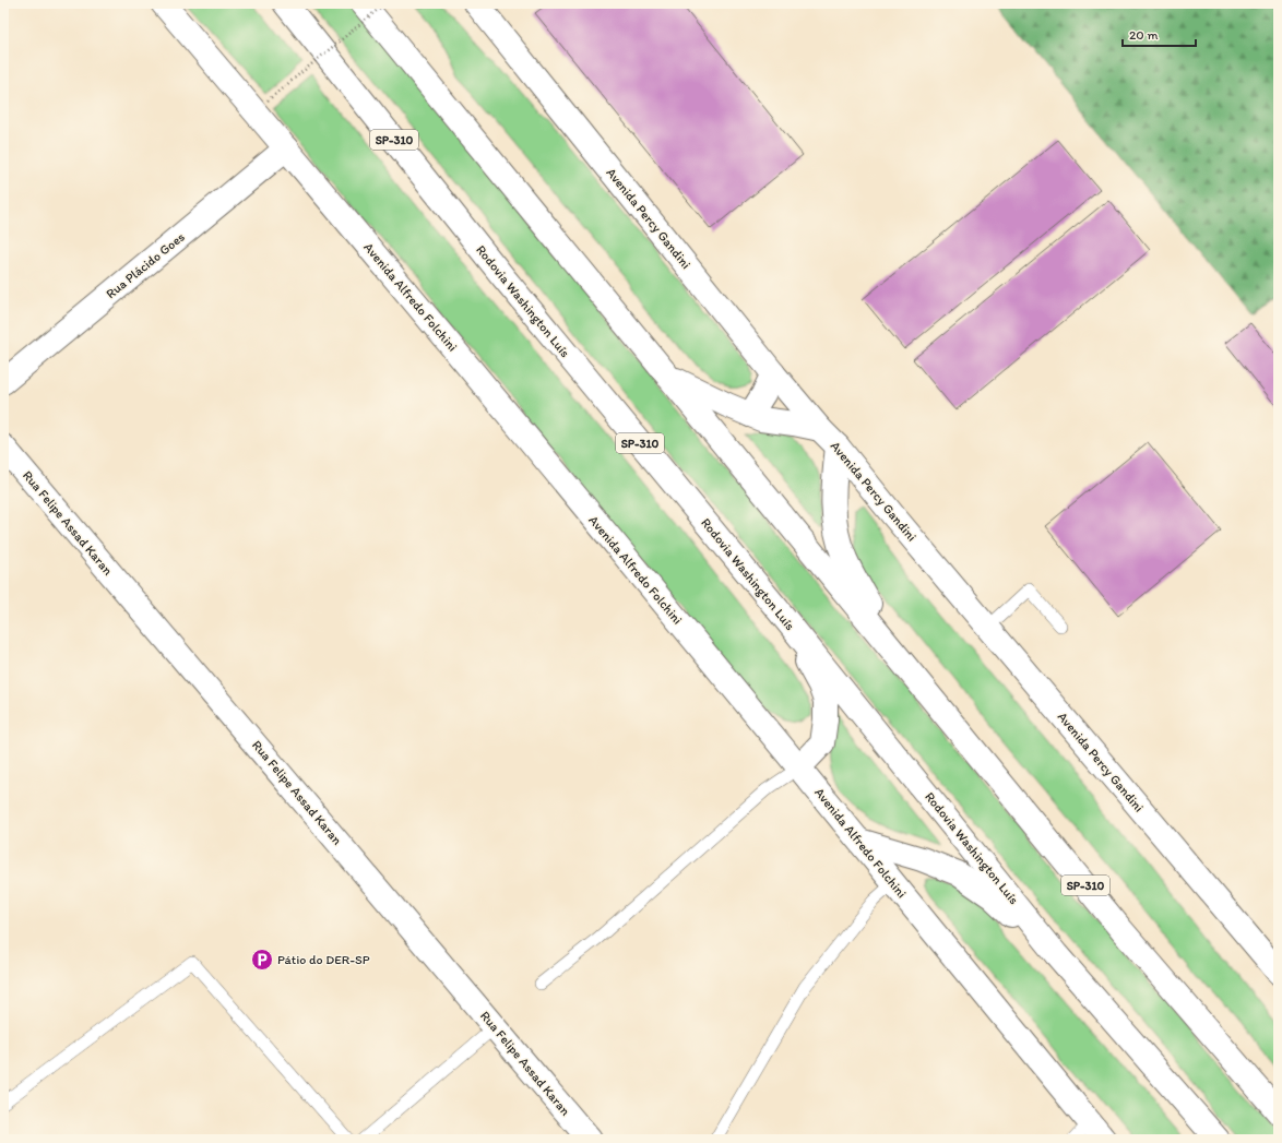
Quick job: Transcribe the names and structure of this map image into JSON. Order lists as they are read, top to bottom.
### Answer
{
  "streets": {
    "main road": [
      "SP-310",
      "Avenida Percy Gandini",
      "Rua Plácido Goes",
      "Avenida Alfredo Folchini",
      "Rodovia Washington Luís",
      "Rua Felipe Assad Karan"
    ]
  },
  "crossings": [
    ["Rua Plácido Goes", "Avenida Alfredo Folchini"]
  ],
  "places": {
    "parking": ["Pátio do DER-SP"]
  },
  "scale_bar": "20 m"
}
